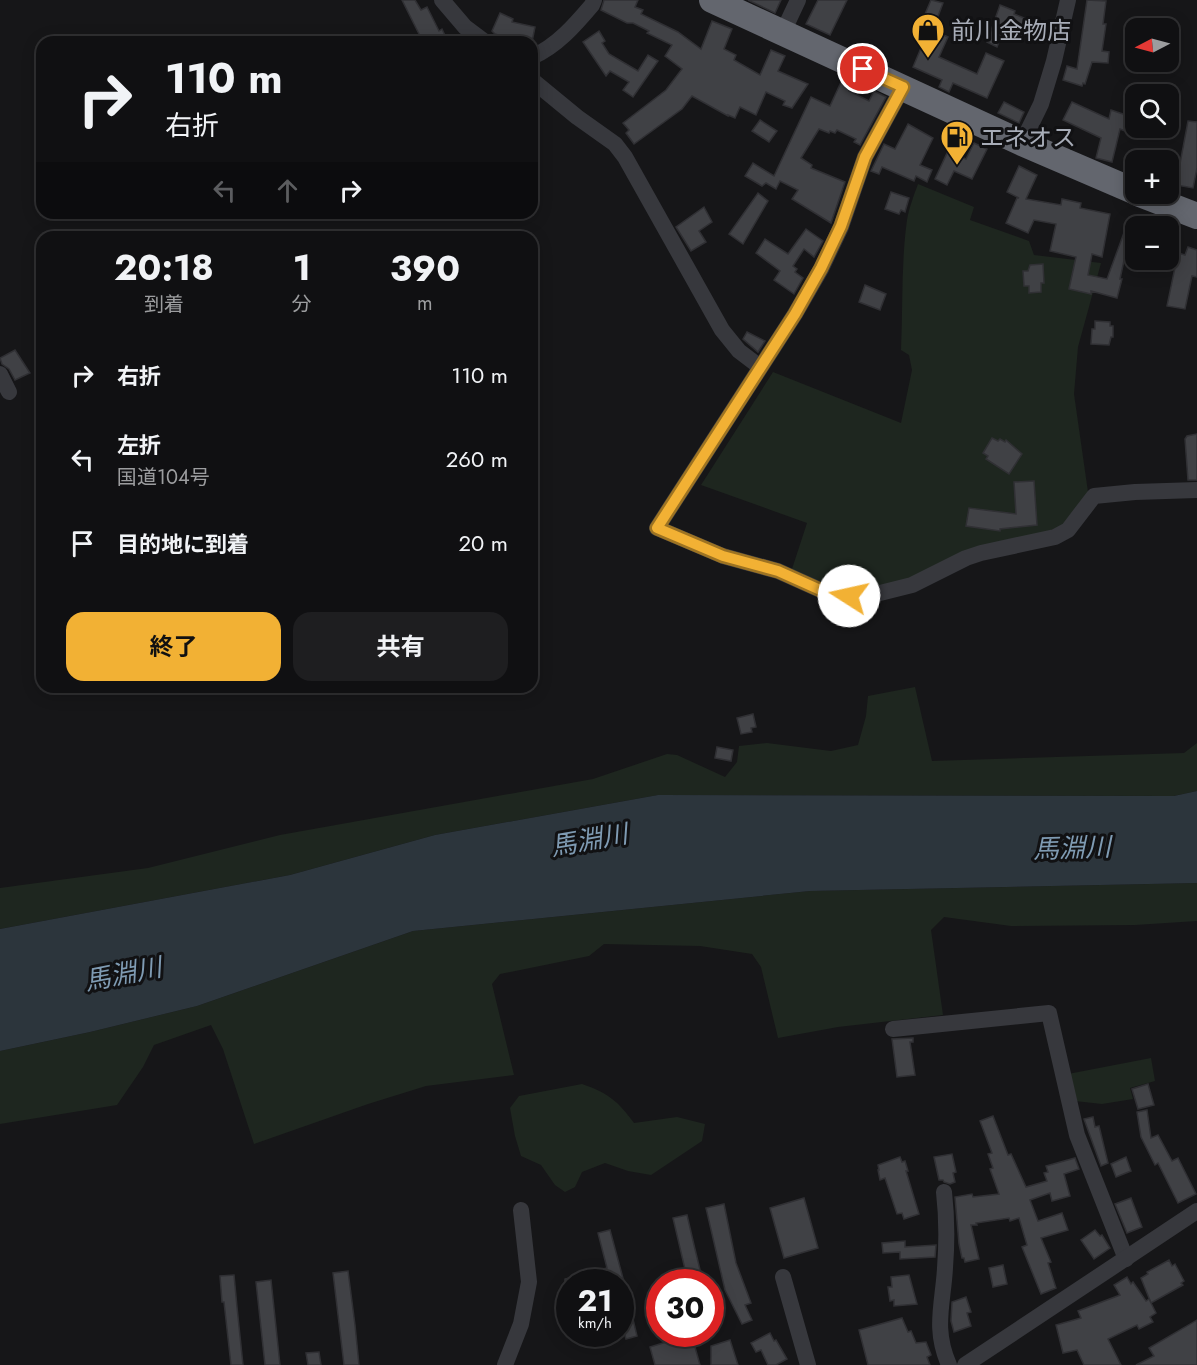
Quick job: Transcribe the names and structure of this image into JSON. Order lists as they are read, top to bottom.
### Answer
{
  "water": ["馬淵川"],
  "places": {
    "shop": ["前川金物店"],
    "fuel station": ["エネオス"]
  },
  "north": "left",
  "page": {
    "map_buttons": ["+", "−"],
    "turn": ["110 m", "右折"],
    "eta": [
      "20:18",
      "到着",
      "1",
      "分",
      "390",
      "m"
    ],
    "list": [
      {
        "name": "右折",
        "value": "110 m"
      },
      {
        "name": "左折",
        "note": "国道104号",
        "value": "260 m"
      },
      {
        "name": "目的地に到着",
        "value": "20 m"
      }
    ],
    "buttons": ["終了", "共有"],
    "speed": "21 km/h",
    "limit": "30"
  }
}
